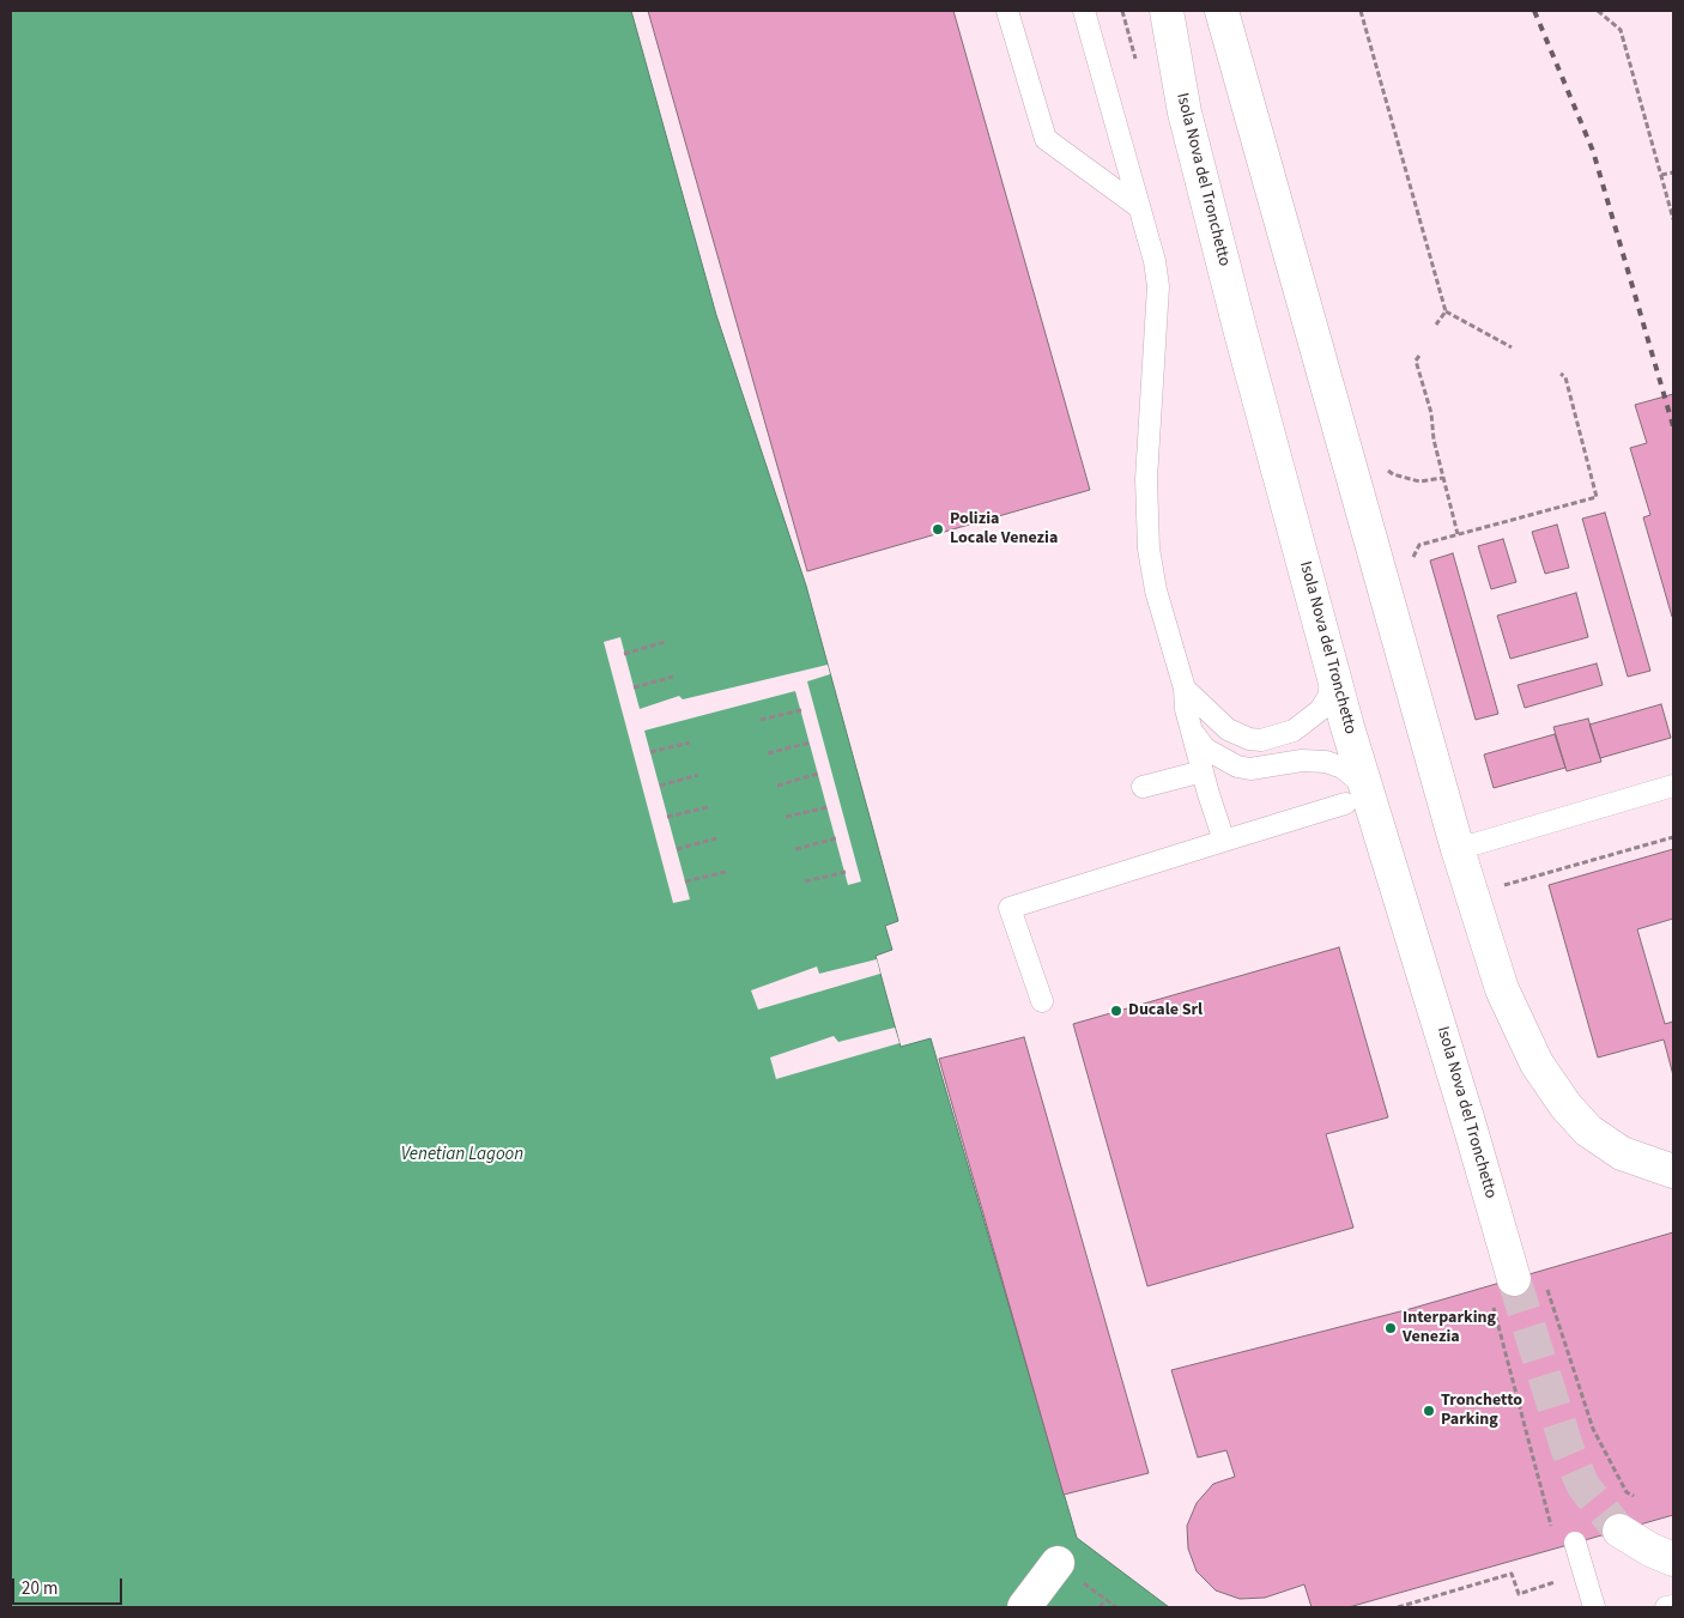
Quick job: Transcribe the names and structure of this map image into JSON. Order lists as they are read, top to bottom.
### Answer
{
  "streets": {
    "street": ["Isola Nova del Tronchetto"]
  },
  "water": ["Venetian Lagoon"],
  "places": [
    "Polizia Locale Venezia",
    "Ducale Srl",
    "Interparking Venezia",
    "Tronchetto Parking"
  ],
  "scale_bar": "20 m"
}
